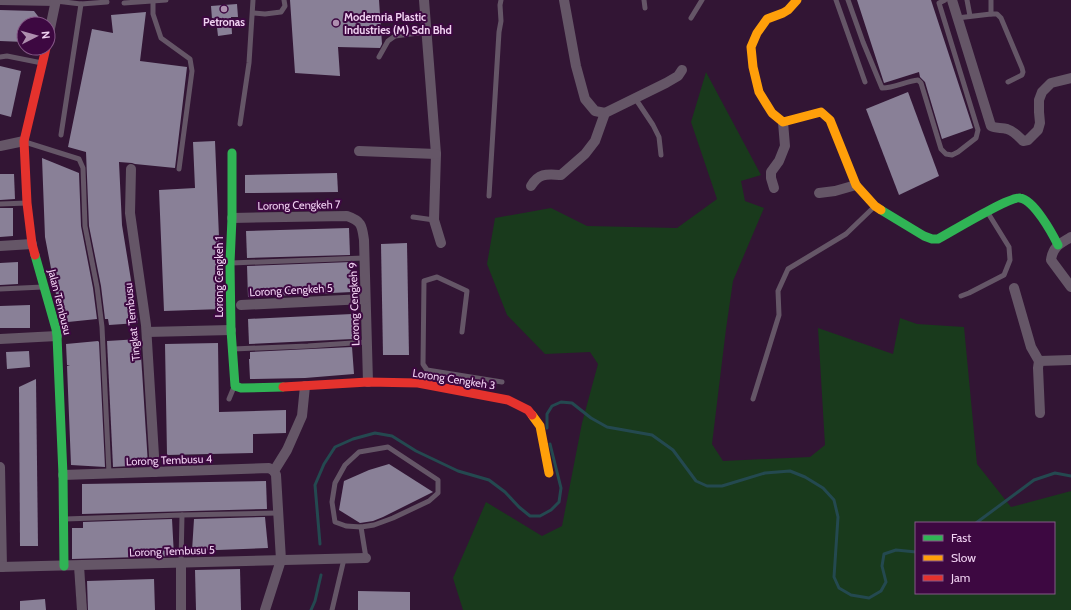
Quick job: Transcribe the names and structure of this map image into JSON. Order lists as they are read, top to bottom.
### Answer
{
  "streets": {
    "street": [
      "Lorong Cengkeh 7",
      "Lorong Cengkeh 1",
      "Lorong Cengkeh 5",
      "Jalan Tembusu",
      "Lorong Cengkeh 9",
      "Tingkat Tembusu",
      "Lorong Cengkeh 3",
      "Lorong Tembusu 4",
      "Lorong Tembusu 5"
    ]
  },
  "crossings": [
    ["Lorong Cengkeh 7", "Lorong Cengkeh 1"],
    ["Lorong Cengkeh 7", "Lorong Cengkeh 9"],
    ["Lorong Cengkeh 1", "Lorong Cengkeh 3"],
    ["Lorong Cengkeh 5", "Lorong Cengkeh 9"],
    ["Jalan Tembusu", "Lorong Tembusu 4"],
    ["Jalan Tembusu", "Lorong Tembusu 5"],
    ["Lorong Cengkeh 9", "Lorong Cengkeh 3"],
    ["Tingkat Tembusu", "Lorong Tembusu 4"]
  ],
  "places": ["Petronas", "Modernria Plastic Industries (M) Sdn Bhd"],
  "legend": ["Fast", "Slow", "Jam"],
  "north": "right"
}
